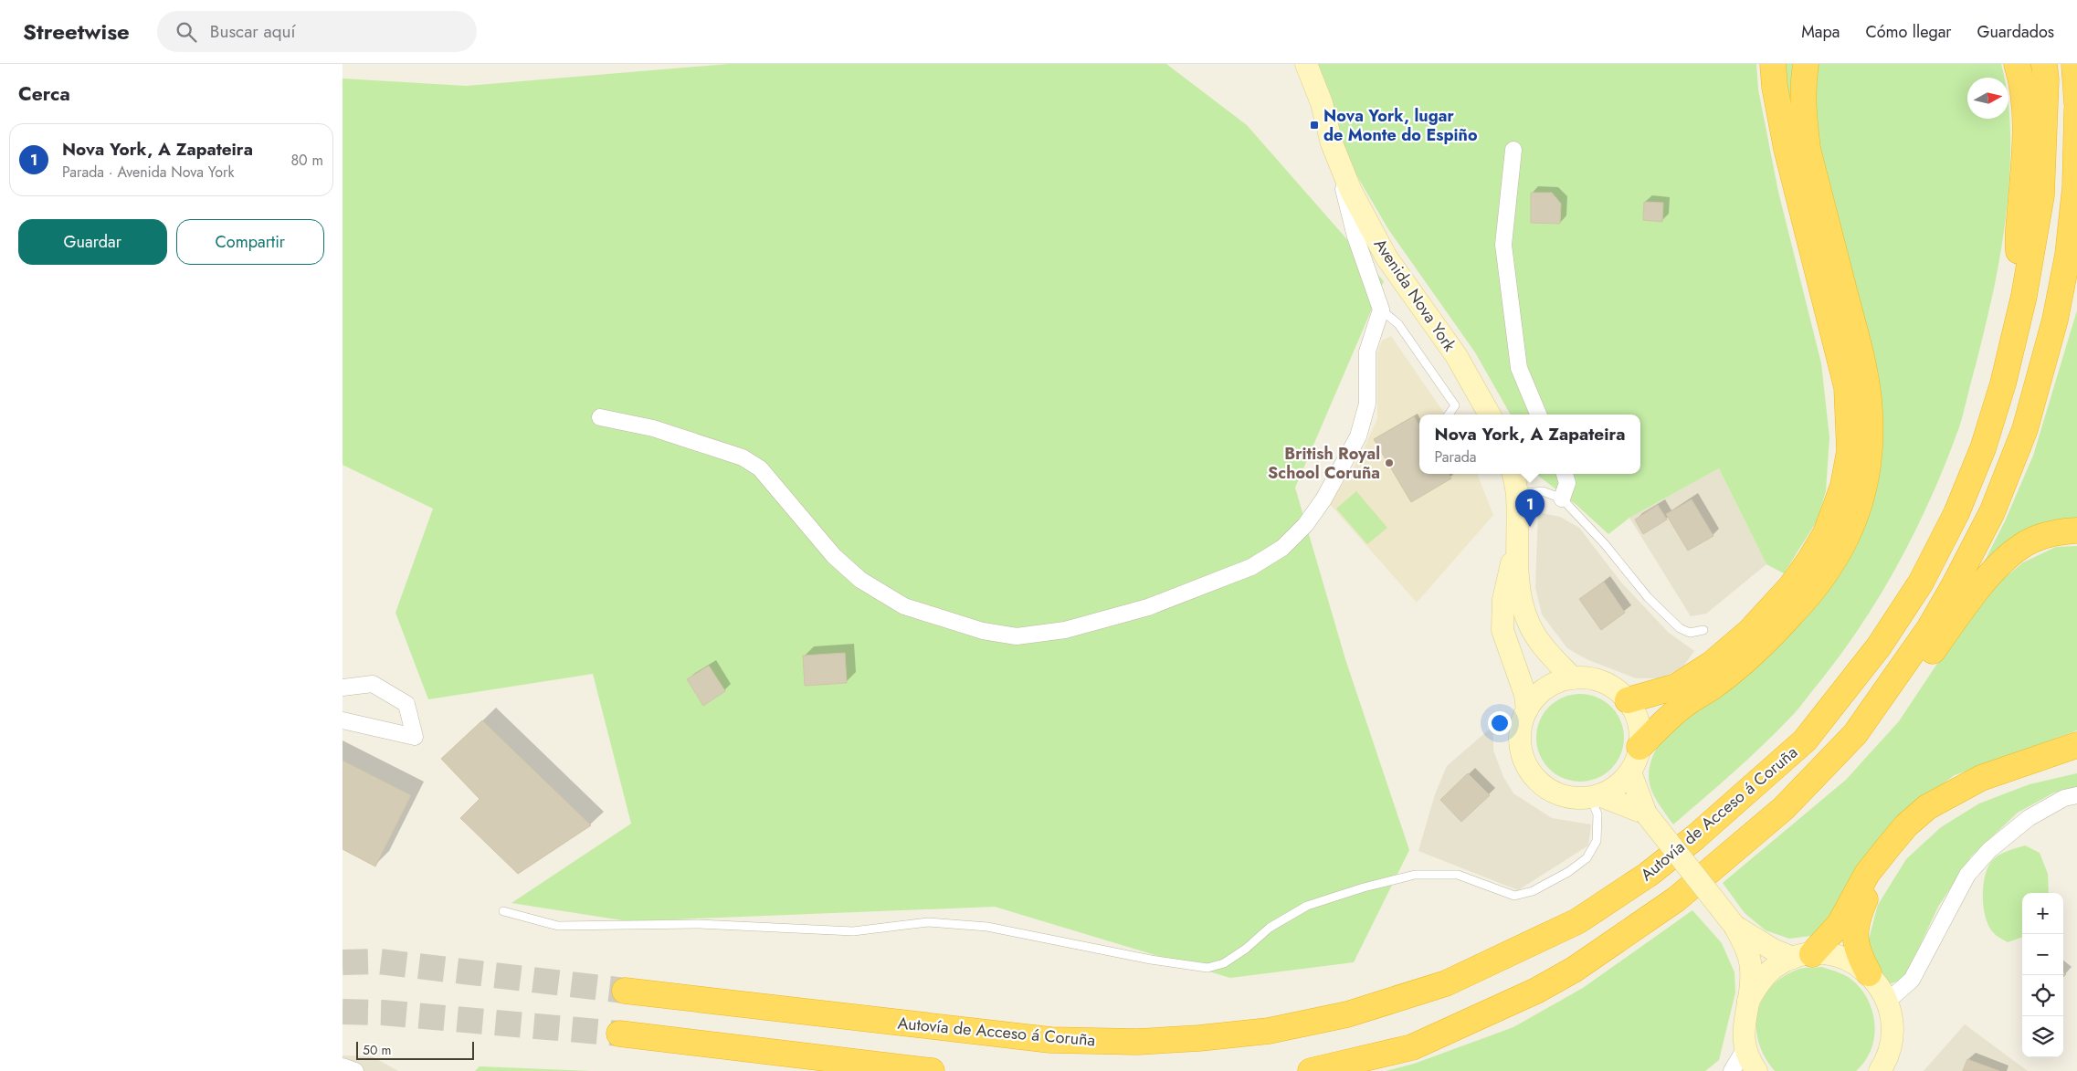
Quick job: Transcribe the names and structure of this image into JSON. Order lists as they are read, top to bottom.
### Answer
{
  "streets": {
    "highway": ["Autovía de Acceso á Coruña"],
    "main road": ["Avenida Nova York"]
  },
  "places": {
    "transit": ["Nova York, lugar de Monte do Espiño"],
    "other": ["British Royal School Coruña"]
  },
  "scale_bar": "50 m",
  "north": "right",
  "page": {
    "header": "Streetwise",
    "search": "Buscar aquí",
    "nav": ["Mapa", "Cómo llegar", "Guardados"],
    "heading": "Cerca",
    "list": [
      {
        "mark": "1",
        "name": "Nova York, A Zapateira",
        "note": "Parada · Avenida Nova York",
        "value": "80 m"
      }
    ],
    "buttons": ["Guardar", "Compartir"],
    "popup": ["Nova York, A Zapateira", "Parada"],
    "pins": "1",
    "map_buttons": ["+", "−"],
    "scale": "50 m"
  }
}
